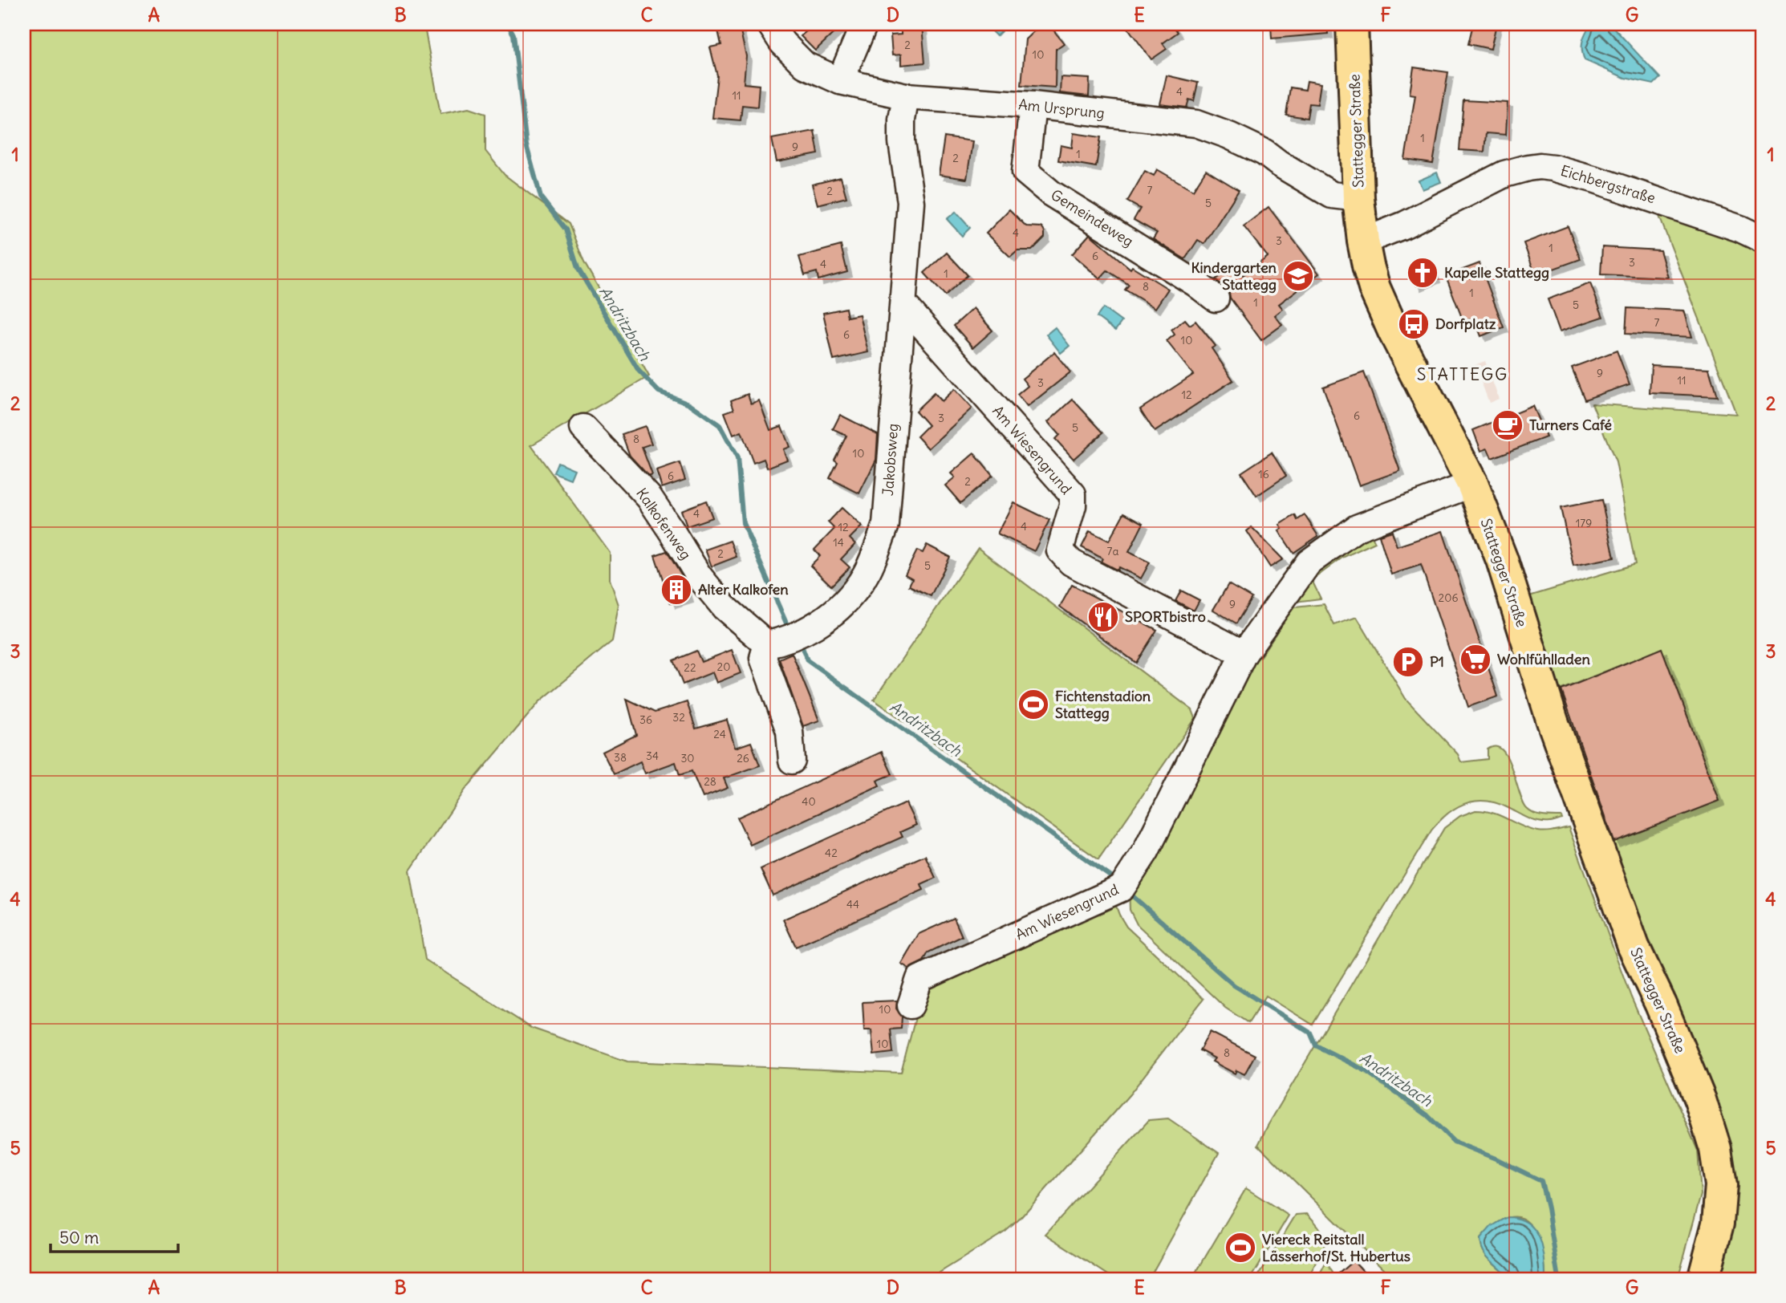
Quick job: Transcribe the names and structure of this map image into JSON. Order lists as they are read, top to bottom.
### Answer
{
  "streets": {
    "main road": ["Stattegger Straße"],
    "street": [
      "Am Ursprung",
      "Eichbergstraße",
      "Gemeindeweg",
      "Am Wiesengrund",
      "Jakobsweg",
      "Kalkofenweg"
    ]
  },
  "crossings": [
    ["Am Ursprung", "Stattegger Straße"],
    ["Am Ursprung", "Gemeindeweg"],
    ["Am Ursprung", "Jakobsweg"],
    ["Stattegger Straße", "Eichbergstraße"],
    ["Stattegger Straße", "Am Wiesengrund"],
    ["Am Wiesengrund", "Jakobsweg"],
    ["Jakobsweg", "Kalkofenweg"]
  ],
  "districts": ["STATTEGG"],
  "water": ["Andritzbach"],
  "places": {
    "church": ["Kapelle Stattegg"],
    "school or university": ["Kindergarten Stattegg"],
    "bus stop": ["Dorfplatz"],
    "cafe": ["Turners Café"],
    "building": ["Alter Kalkofen"],
    "restaurant": ["SPORTbistro"],
    "supermarket": ["Wohlfühlladen"],
    "parking": ["P1"],
    "sports": ["Fichtenstadion Stattegg", "Viereck Reitstall Lässerhof/St. Hubertus"]
  },
  "house_numbers": [
    "2",
    "10",
    "4",
    "11",
    "1",
    "9",
    "1",
    "2",
    "7",
    "2",
    "5",
    "4",
    "3",
    "1",
    "6",
    "3",
    "4",
    "1",
    "8",
    "1",
    "1",
    "5",
    "7",
    "6",
    "10",
    "9",
    "11",
    "3",
    "12",
    "6",
    "3",
    "5",
    "8",
    "10",
    "16",
    "6",
    "2",
    "4",
    "179",
    "4",
    "12",
    "14",
    "7a",
    "2",
    "5",
    "206",
    "9",
    "20",
    "22",
    "32",
    "36",
    "24",
    "34",
    "38",
    "30",
    "26",
    "28",
    "40",
    "42",
    "44",
    "10",
    "10",
    "8"
  ],
  "scale_bar": "50 m",
  "grid": {
    "columns": [
      "A",
      "B",
      "C",
      "D",
      "E",
      "F",
      "G"
    ],
    "rows": [
      "1",
      "2",
      "3",
      "4",
      "5"
    ]
  }
}
